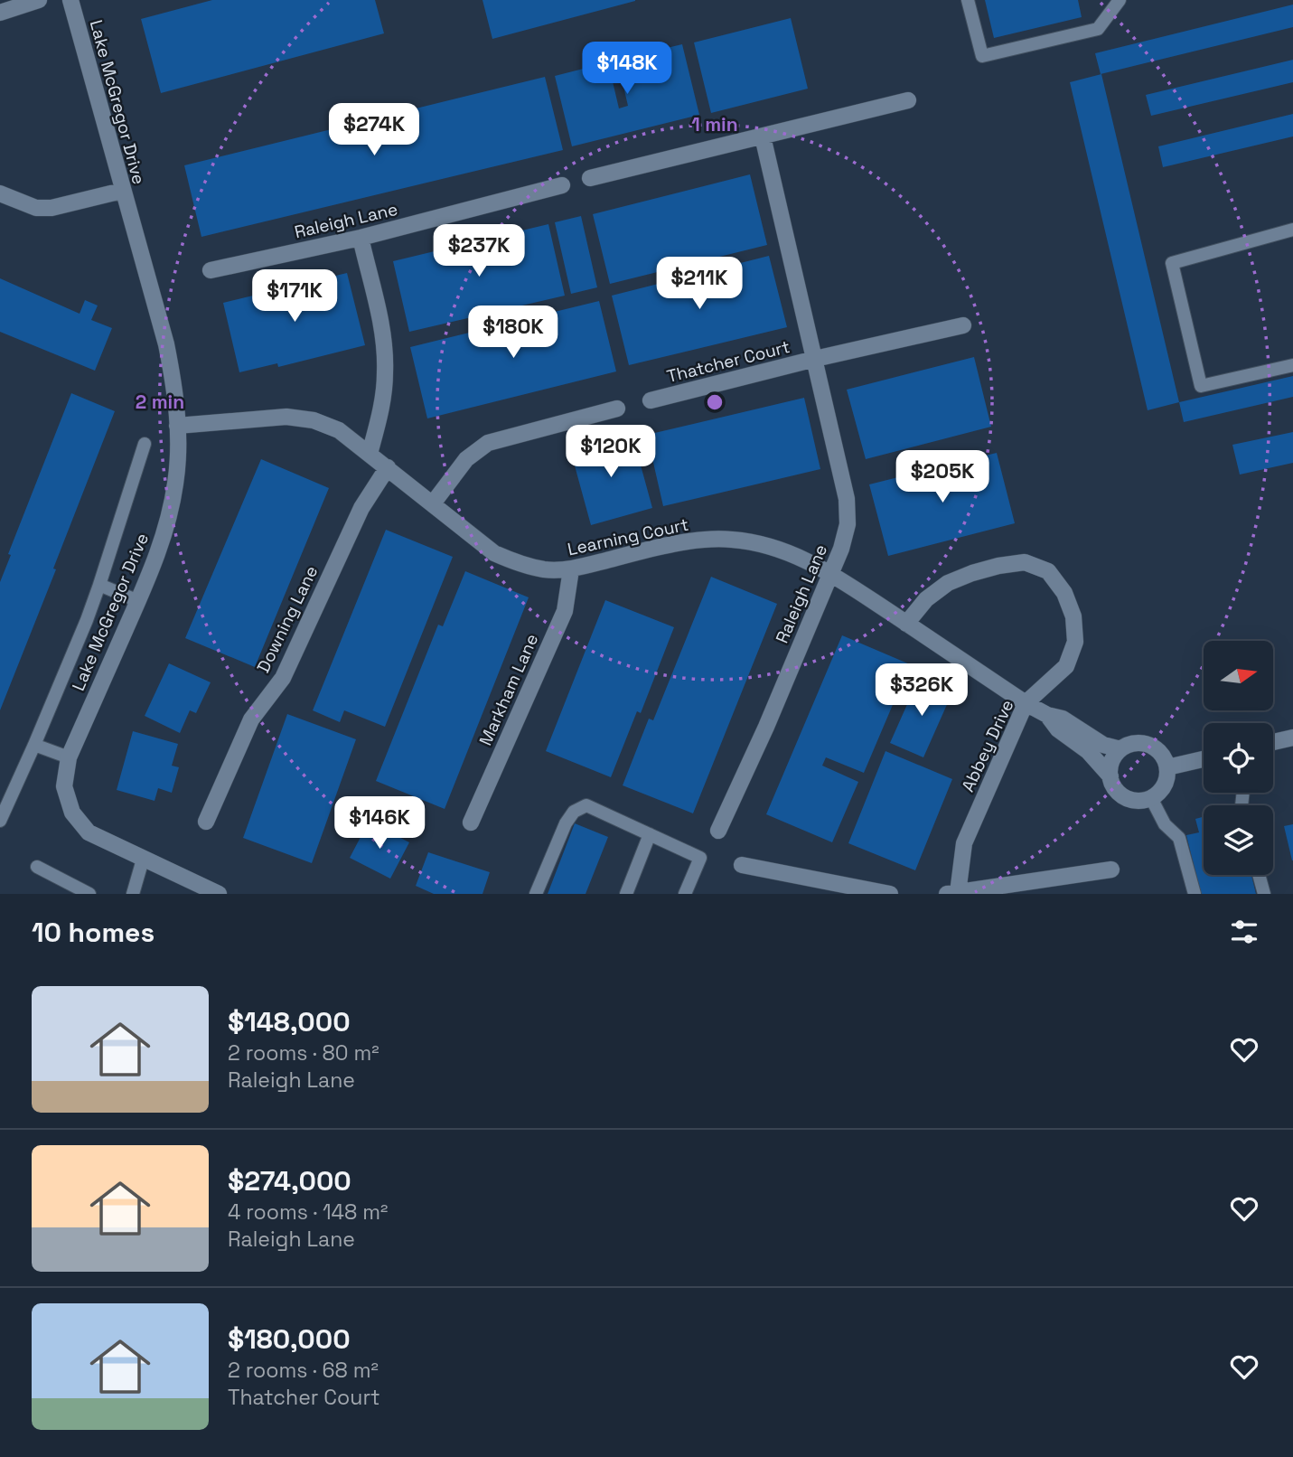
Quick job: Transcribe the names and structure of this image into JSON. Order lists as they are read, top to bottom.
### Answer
{
  "streets": {
    "street": [
      "Lake McGregor Drive",
      "Raleigh Lane",
      "Thatcher Court",
      "Learning Court",
      "Downing Lane",
      "Markham Lane",
      "Abbey Drive"
    ]
  },
  "crossings": [
    ["Lake McGregor Drive", "Learning Court"],
    ["Raleigh Lane", "Thatcher Court"],
    ["Raleigh Lane", "Learning Court"],
    ["Learning Court", "Downing Lane"],
    ["Learning Court", "Markham Lane"],
    ["Learning Court", "Abbey Drive"]
  ],
  "north": "right",
  "page": {
    "price": [
      "$148K",
      "$274K",
      "$237K",
      "$211K",
      "$171K",
      "$180K",
      "$120K",
      "$205K",
      "$326K",
      "$146K"
    ],
    "heading": "10 homes",
    "list": [
      {
        "name": "$148,000",
        "note": "2 rooms · 80 m² · Raleigh Lane"
      },
      {
        "name": "$274,000",
        "note": "4 rooms · 148 m² · Raleigh Lane"
      },
      {
        "name": "$180,000",
        "note": "2 rooms · 68 m² · Thatcher Court"
      }
    ]
  },
  "rings": ["1 min", "2 min"]
}
